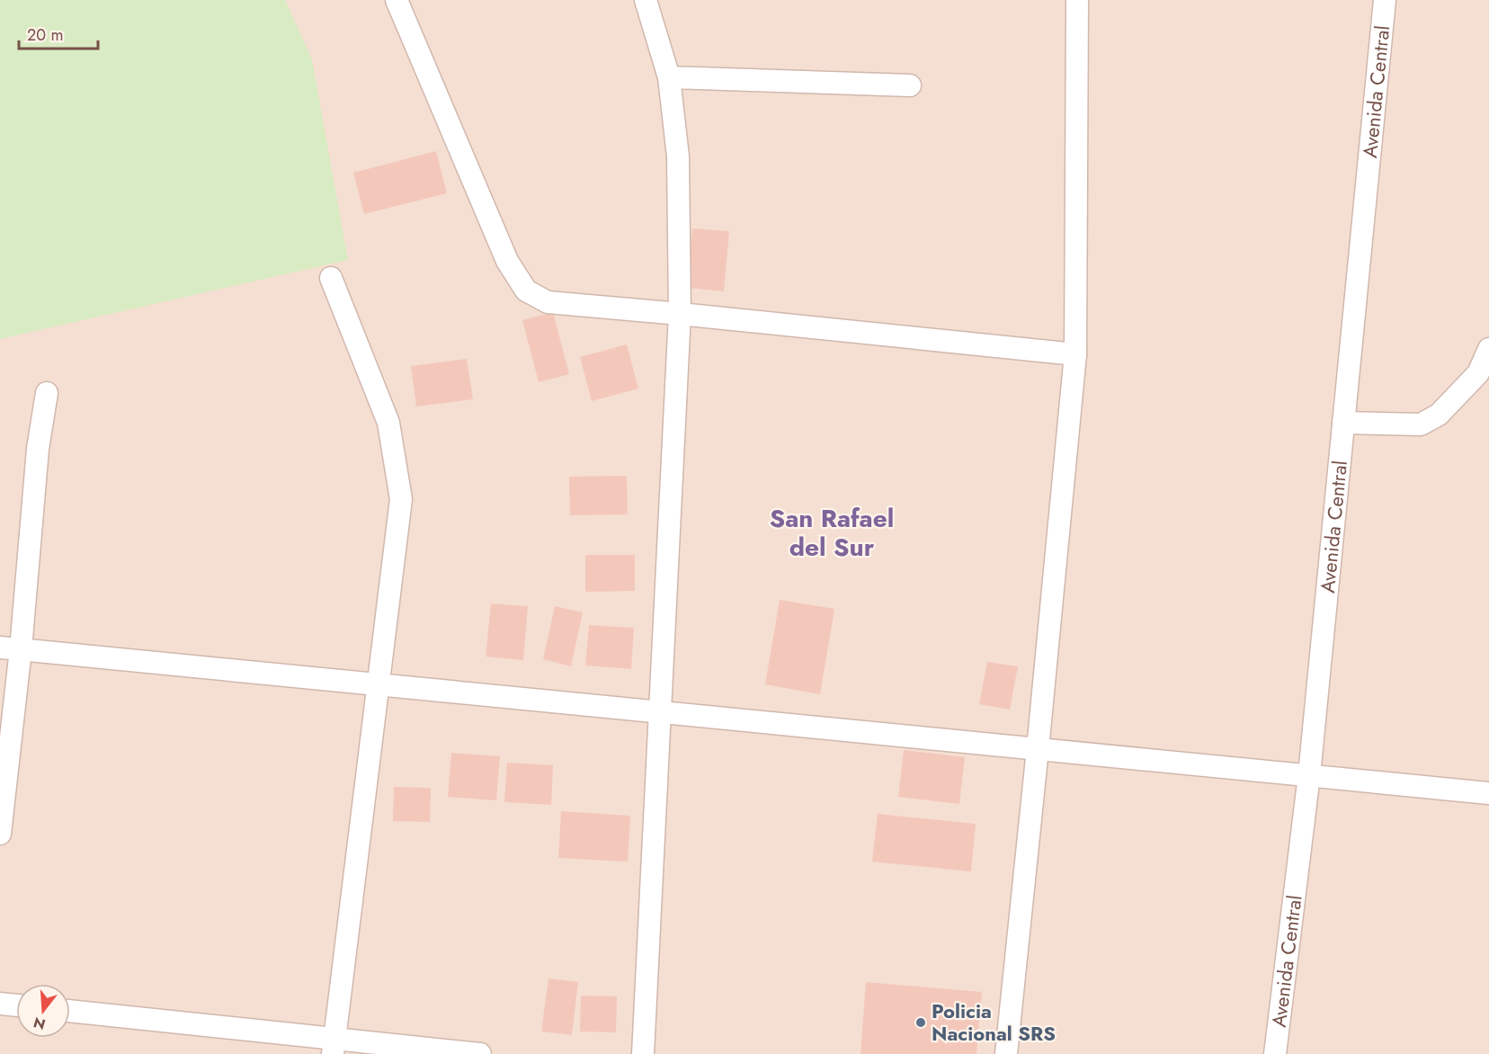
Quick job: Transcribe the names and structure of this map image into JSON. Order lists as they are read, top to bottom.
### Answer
{
  "streets": {
    "street": ["Avenida Central"]
  },
  "districts": ["San Rafael del Sur"],
  "places": ["Policia Nacional SRS"],
  "scale_bar": "20 m",
  "north": "bottom"
}
